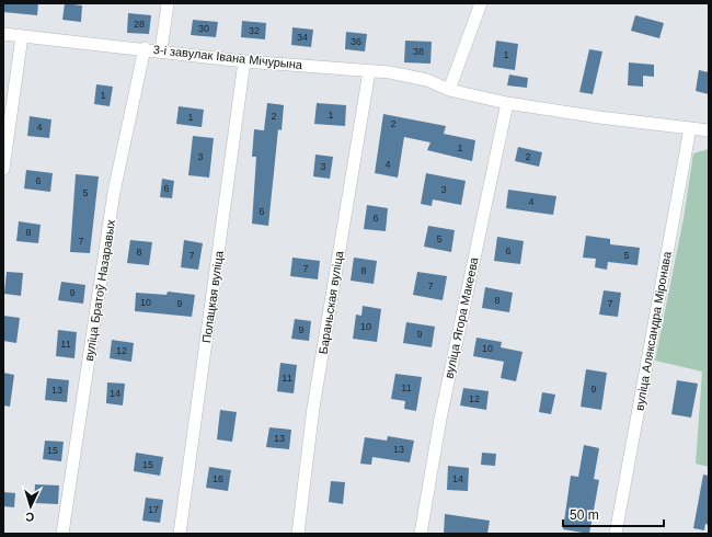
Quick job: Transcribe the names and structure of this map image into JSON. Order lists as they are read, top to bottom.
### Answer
{
  "streets": {
    "street": [
      "3-і завулак Івана Мічурына",
      "вуліца Братоў Назаравых",
      "Полацкая вуліца",
      "Бараньская вуліца",
      "вуліца Ягора Макеева",
      "вуліца Аляксандра Міронава"
    ]
  },
  "crossings": [
    ["3-і завулак Івана Мічурына", "вуліца Братоў Назаравых"],
    ["3-і завулак Івана Мічурына", "Полацкая вуліца"],
    ["3-і завулак Івана Мічурына", "Бараньская вуліца"],
    ["3-і завулак Івана Мічурына", "вуліца Ягора Макеева"],
    ["3-і завулак Івана Мічурына", "вуліца Аляксандра Міронава"]
  ],
  "house_numbers": [
    "28",
    "30",
    "32",
    "34",
    "36",
    "38",
    "1",
    "1",
    "1",
    "2",
    "1",
    "2",
    "4",
    "1",
    "3",
    "2",
    "4",
    "3",
    "6",
    "6",
    "3",
    "5",
    "4",
    "6",
    "6",
    "8",
    "5",
    "7",
    "6",
    "8",
    "7",
    "5",
    "7",
    "8",
    "7",
    "9",
    "8",
    "10",
    "9",
    "7",
    "10",
    "9",
    "9",
    "11",
    "10",
    "12",
    "11",
    "11",
    "9",
    "13",
    "14",
    "12",
    "13",
    "13",
    "15",
    "15",
    "16",
    "14",
    "17"
  ],
  "scale_bar": "50 m",
  "north": "bottom"
}
